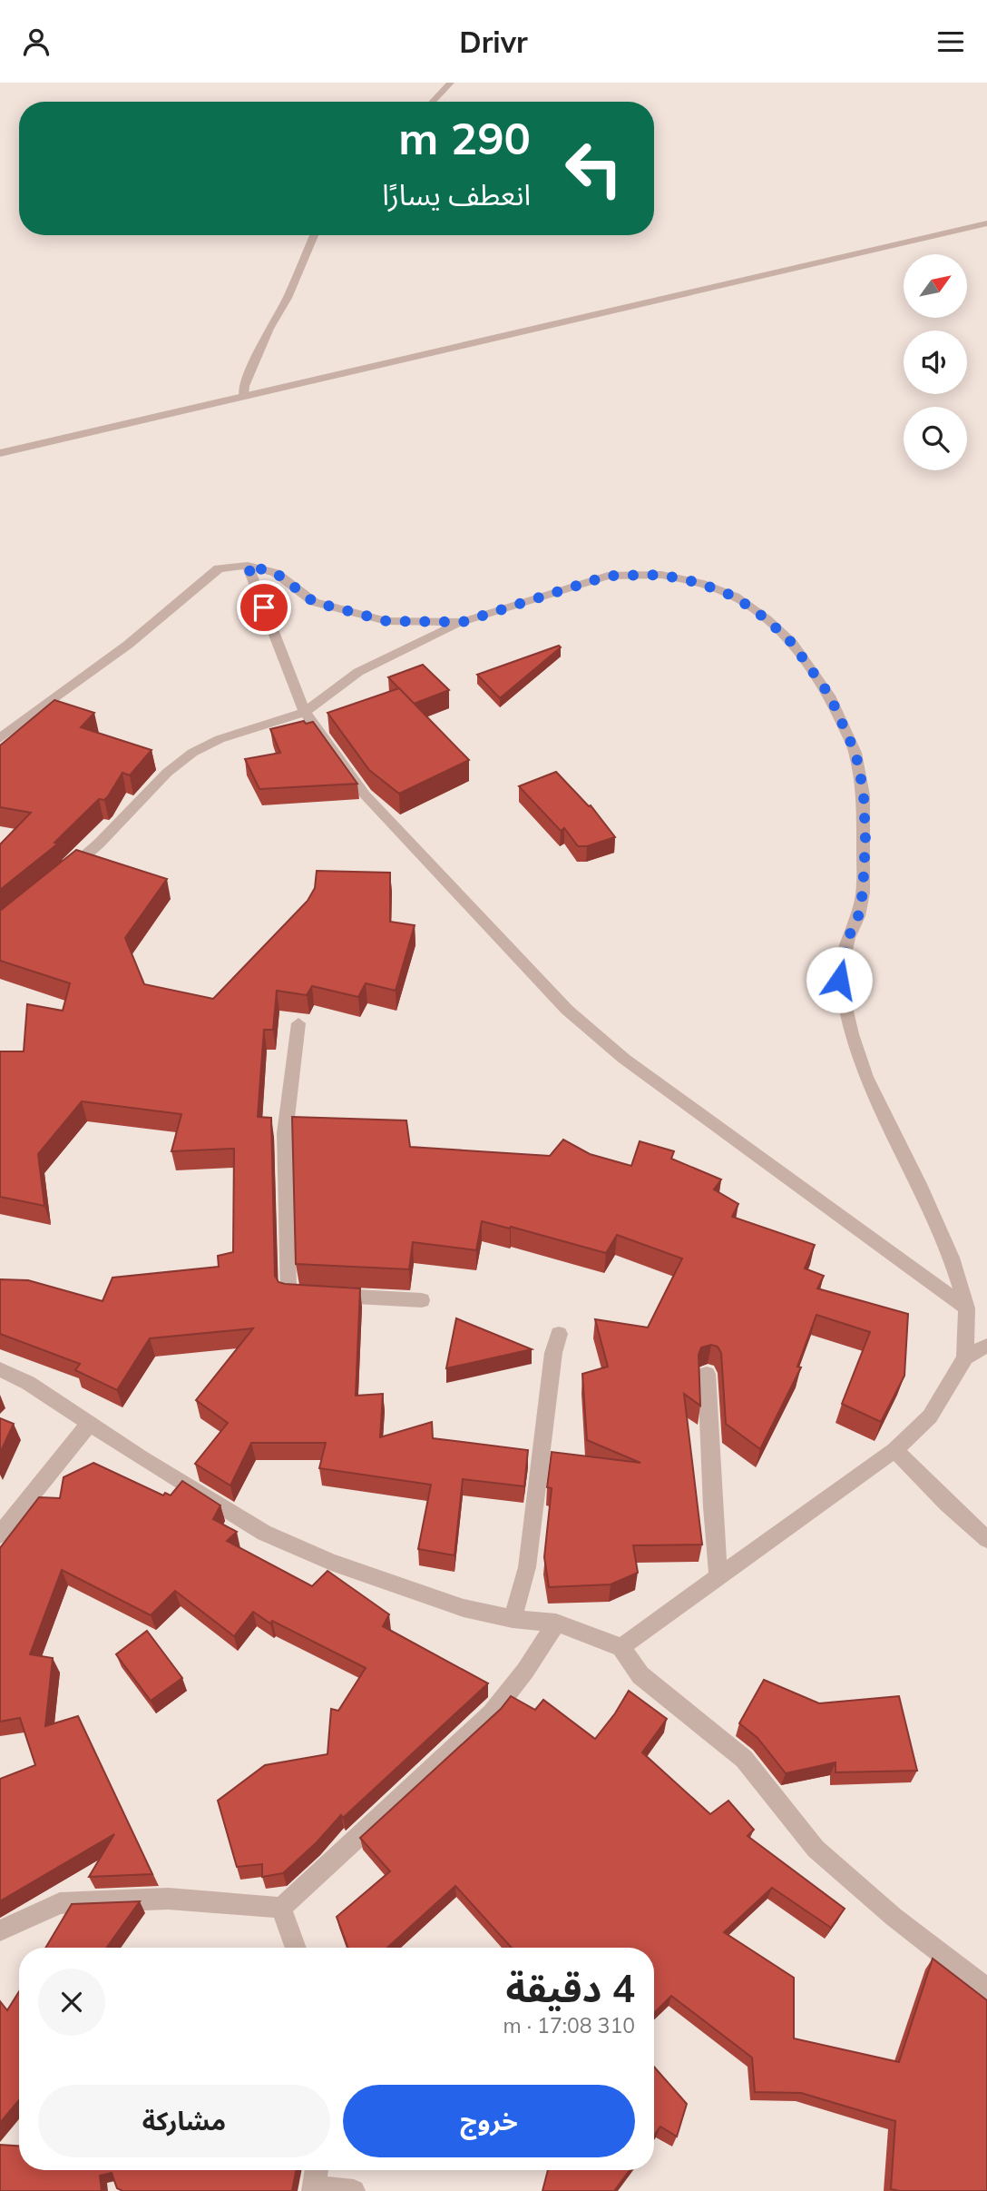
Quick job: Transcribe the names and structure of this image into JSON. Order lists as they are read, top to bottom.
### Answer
{
  "north": "top right",
  "page": {
    "header": "Drivr",
    "turn": ["290 m", "انعطف يسارًا"],
    "heading": ["4 دقيقة", "310 m · 17:08"],
    "buttons": ["خروج", "مشاركة"]
  }
}
